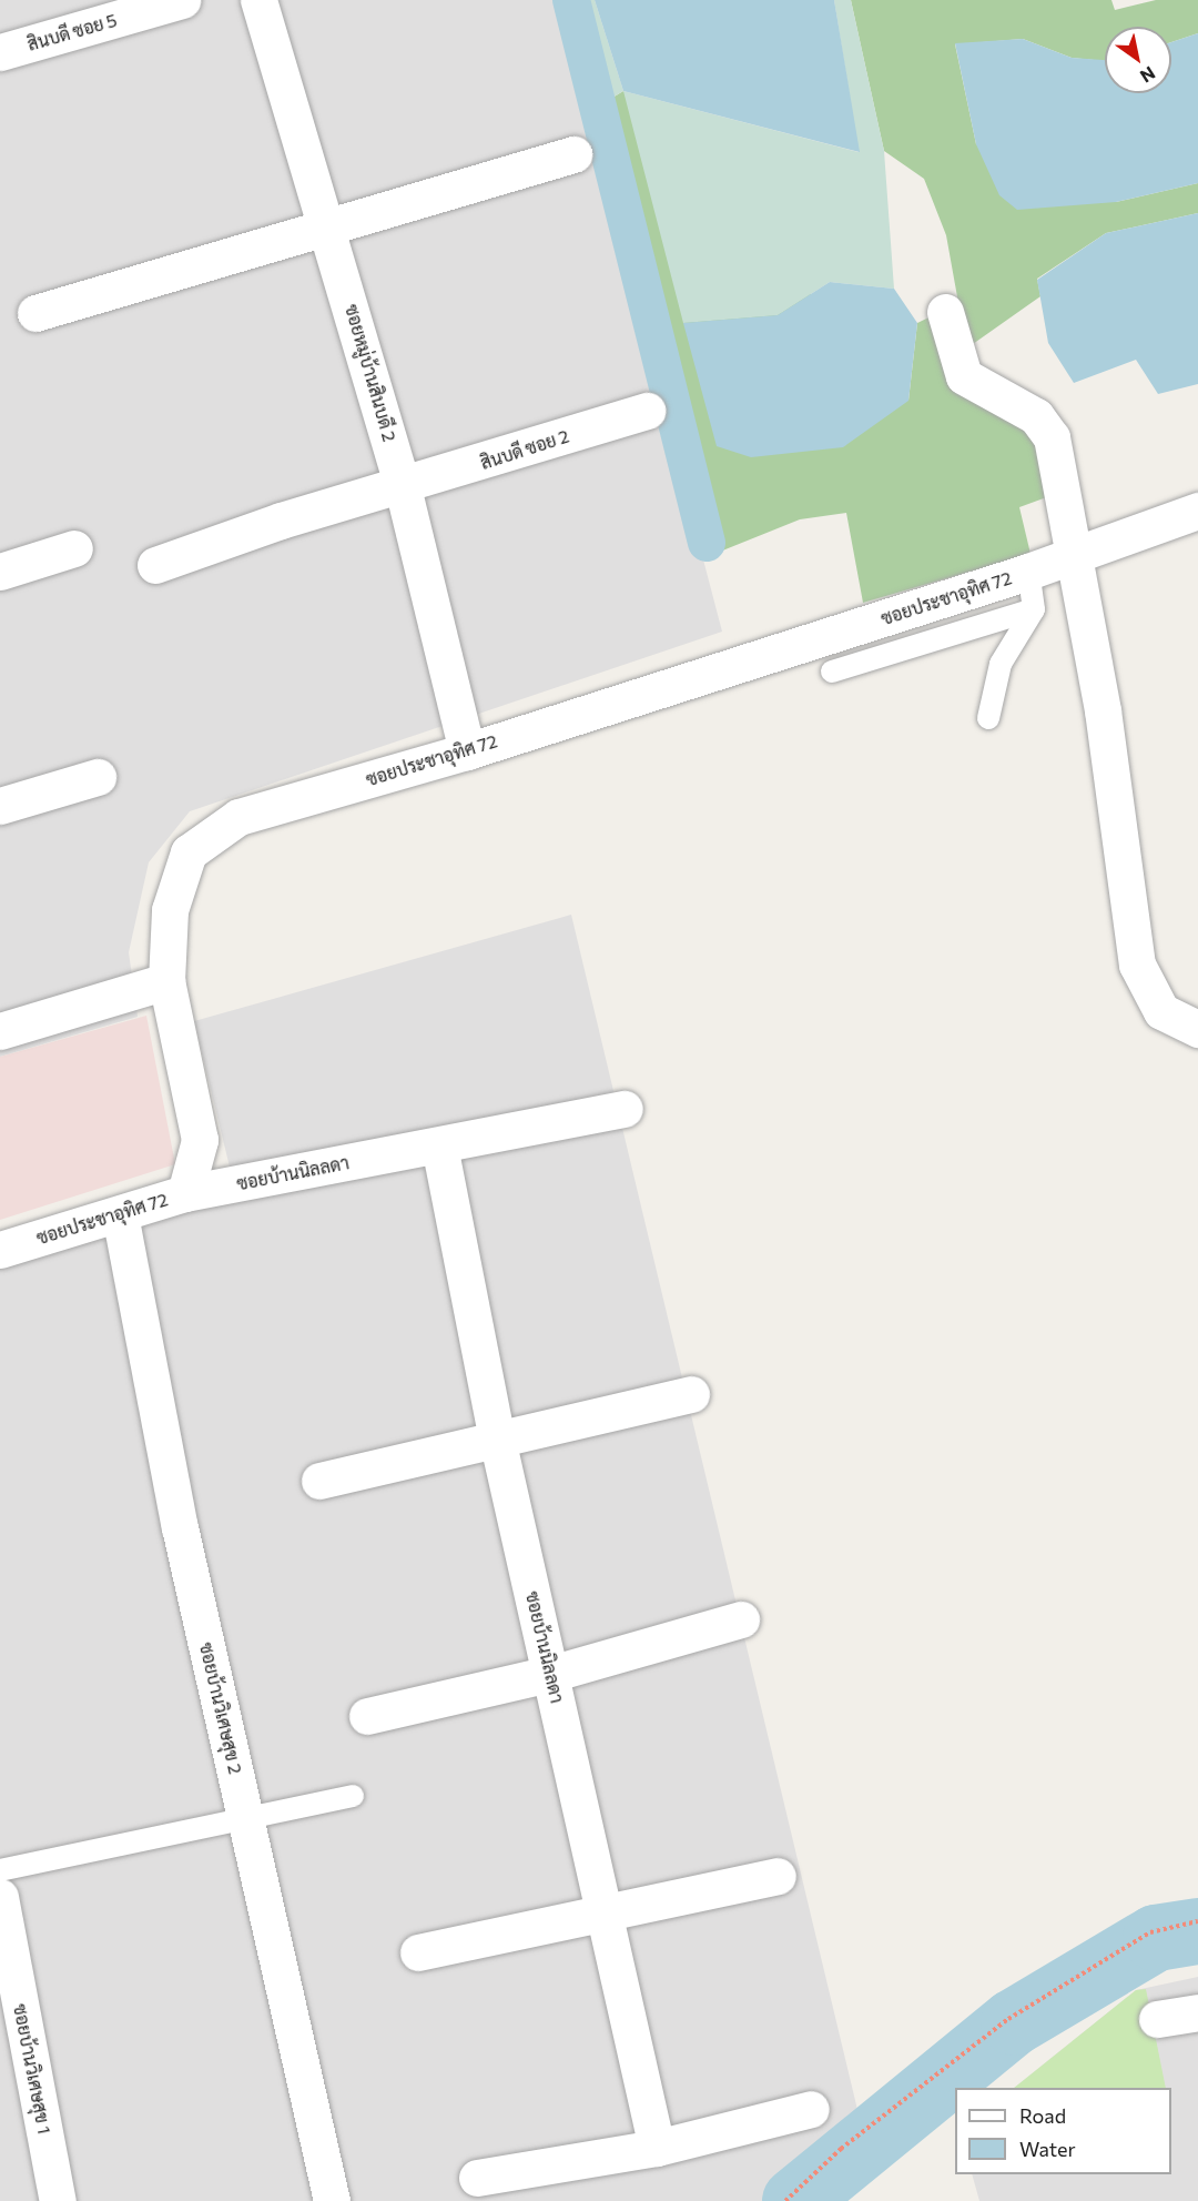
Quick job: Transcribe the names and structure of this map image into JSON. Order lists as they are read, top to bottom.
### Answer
{
  "streets": {
    "street": [
      "สินบดี ซอย 5",
      "ซอยหมู่บ้านสินบดี 2",
      "สินบดี ซอย 2",
      "ซอยประชาอุทิศ 72",
      "ซอยบ้านนิลลดา",
      "ซอยบ้านวิเศษสุข 2",
      "ซอยบ้านวิเศษสุข 1"
    ]
  },
  "crossings": [
    ["ซอยหมู่บ้านสินบดี 2", "สินบดี ซอย 2"],
    ["ซอยหมู่บ้านสินบดี 2", "ซอยประชาอุทิศ 72"],
    ["ซอยประชาอุทิศ 72", "ซอยบ้านนิลลดา"],
    ["ซอยประชาอุทิศ 72", "ซอยบ้านวิเศษสุข 2"]
  ],
  "legend": ["Road", "Water"],
  "north": "bottom right"
}
